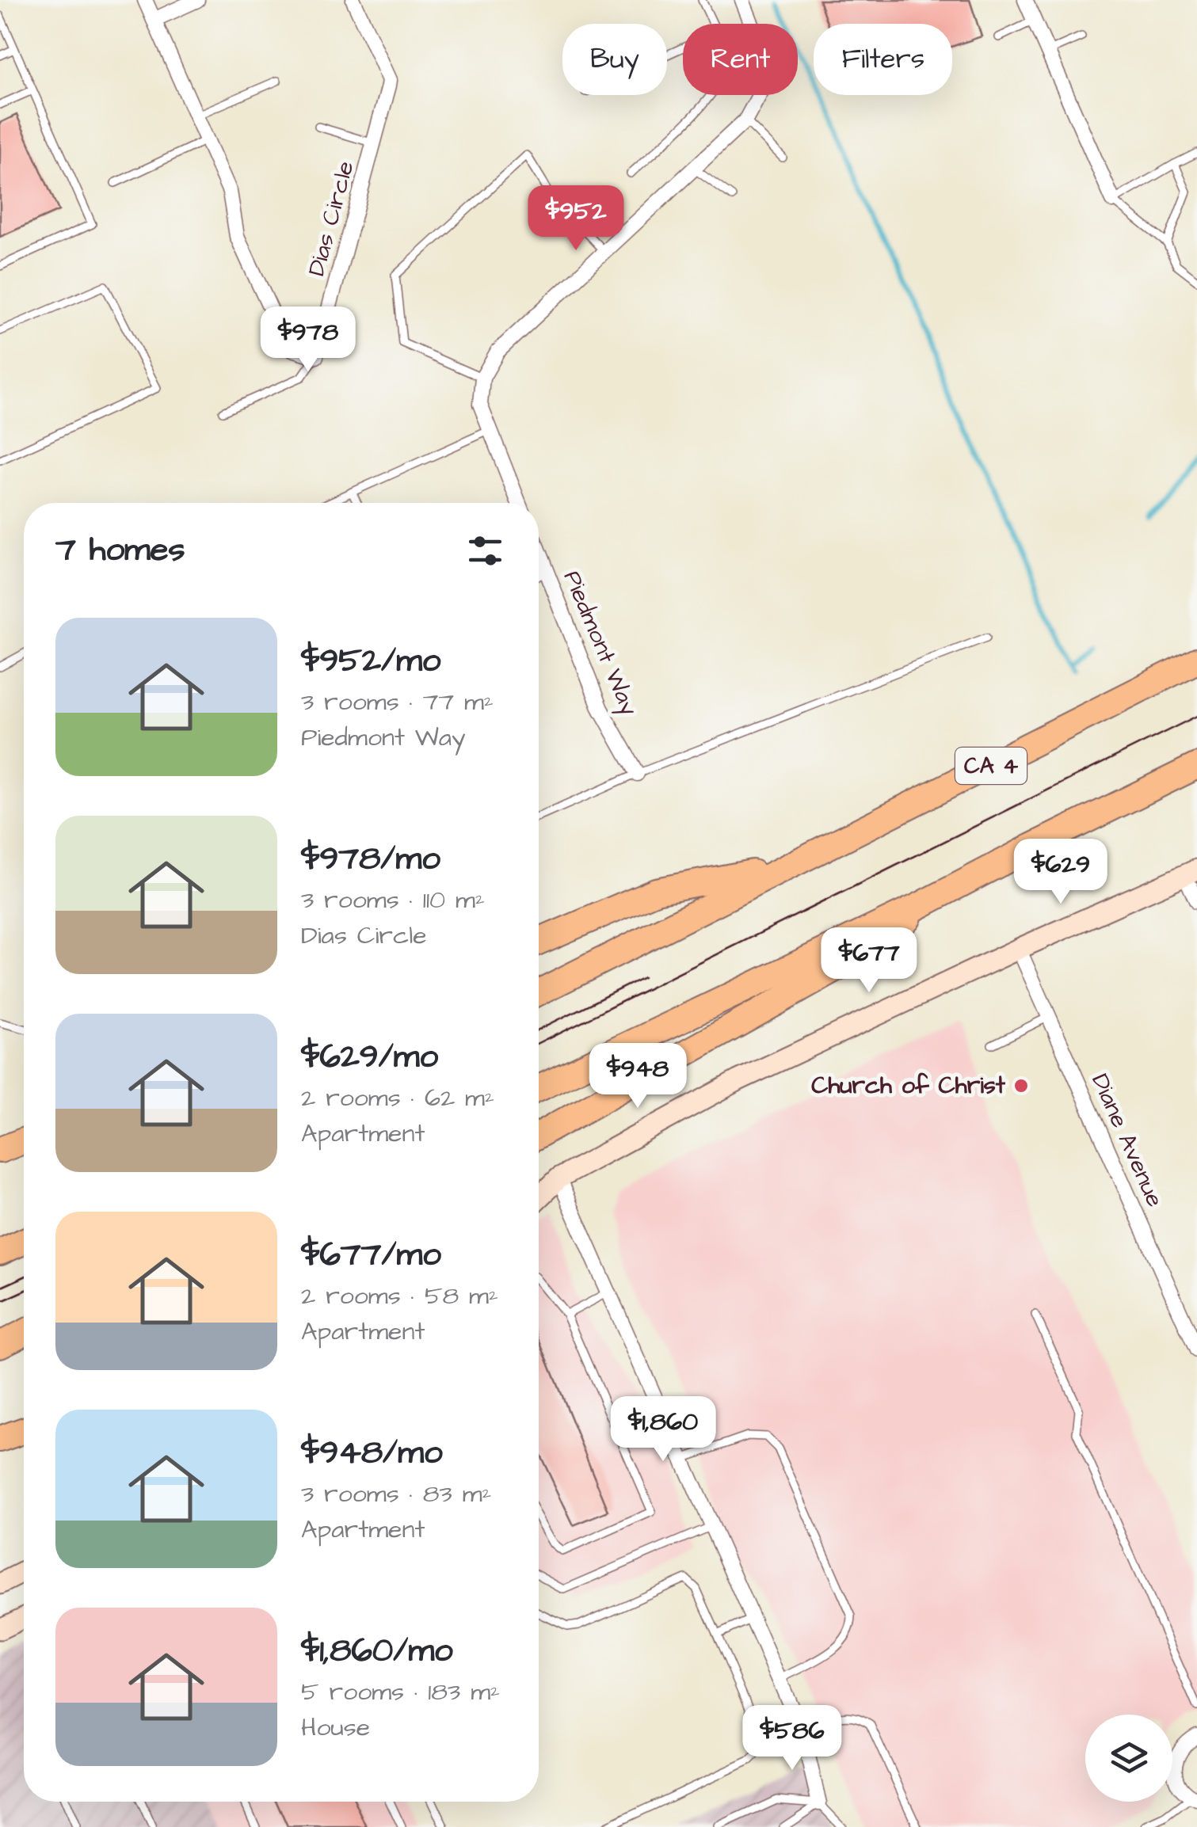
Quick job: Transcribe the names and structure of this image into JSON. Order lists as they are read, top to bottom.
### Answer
{
  "streets": {
    "highway": ["CA 4"],
    "street": ["Dias Circle", "Piedmont Way", "Diane Avenue"]
  },
  "places": ["Church of Christ"],
  "page": {
    "chip": ["Buy", "Rent", "Filters"],
    "price": [
      "$952",
      "$978",
      "$629",
      "$677",
      "$948",
      "$1,860",
      "$586"
    ],
    "heading": "7 homes",
    "list": [
      {
        "name": "$952/mo",
        "note": "3 rooms · 77 m² · Piedmont Way"
      },
      {
        "name": "$978/mo",
        "note": "3 rooms · 110 m² · Dias Circle"
      },
      {
        "name": "$629/mo",
        "note": "2 rooms · 62 m² · Apartment"
      },
      {
        "name": "$677/mo",
        "note": "2 rooms · 58 m² · Apartment"
      },
      {
        "name": "$948/mo",
        "note": "3 rooms · 83 m² · Apartment"
      },
      {
        "name": "$1,860/mo",
        "note": "5 rooms · 183 m² · House"
      }
    ]
  }
}
